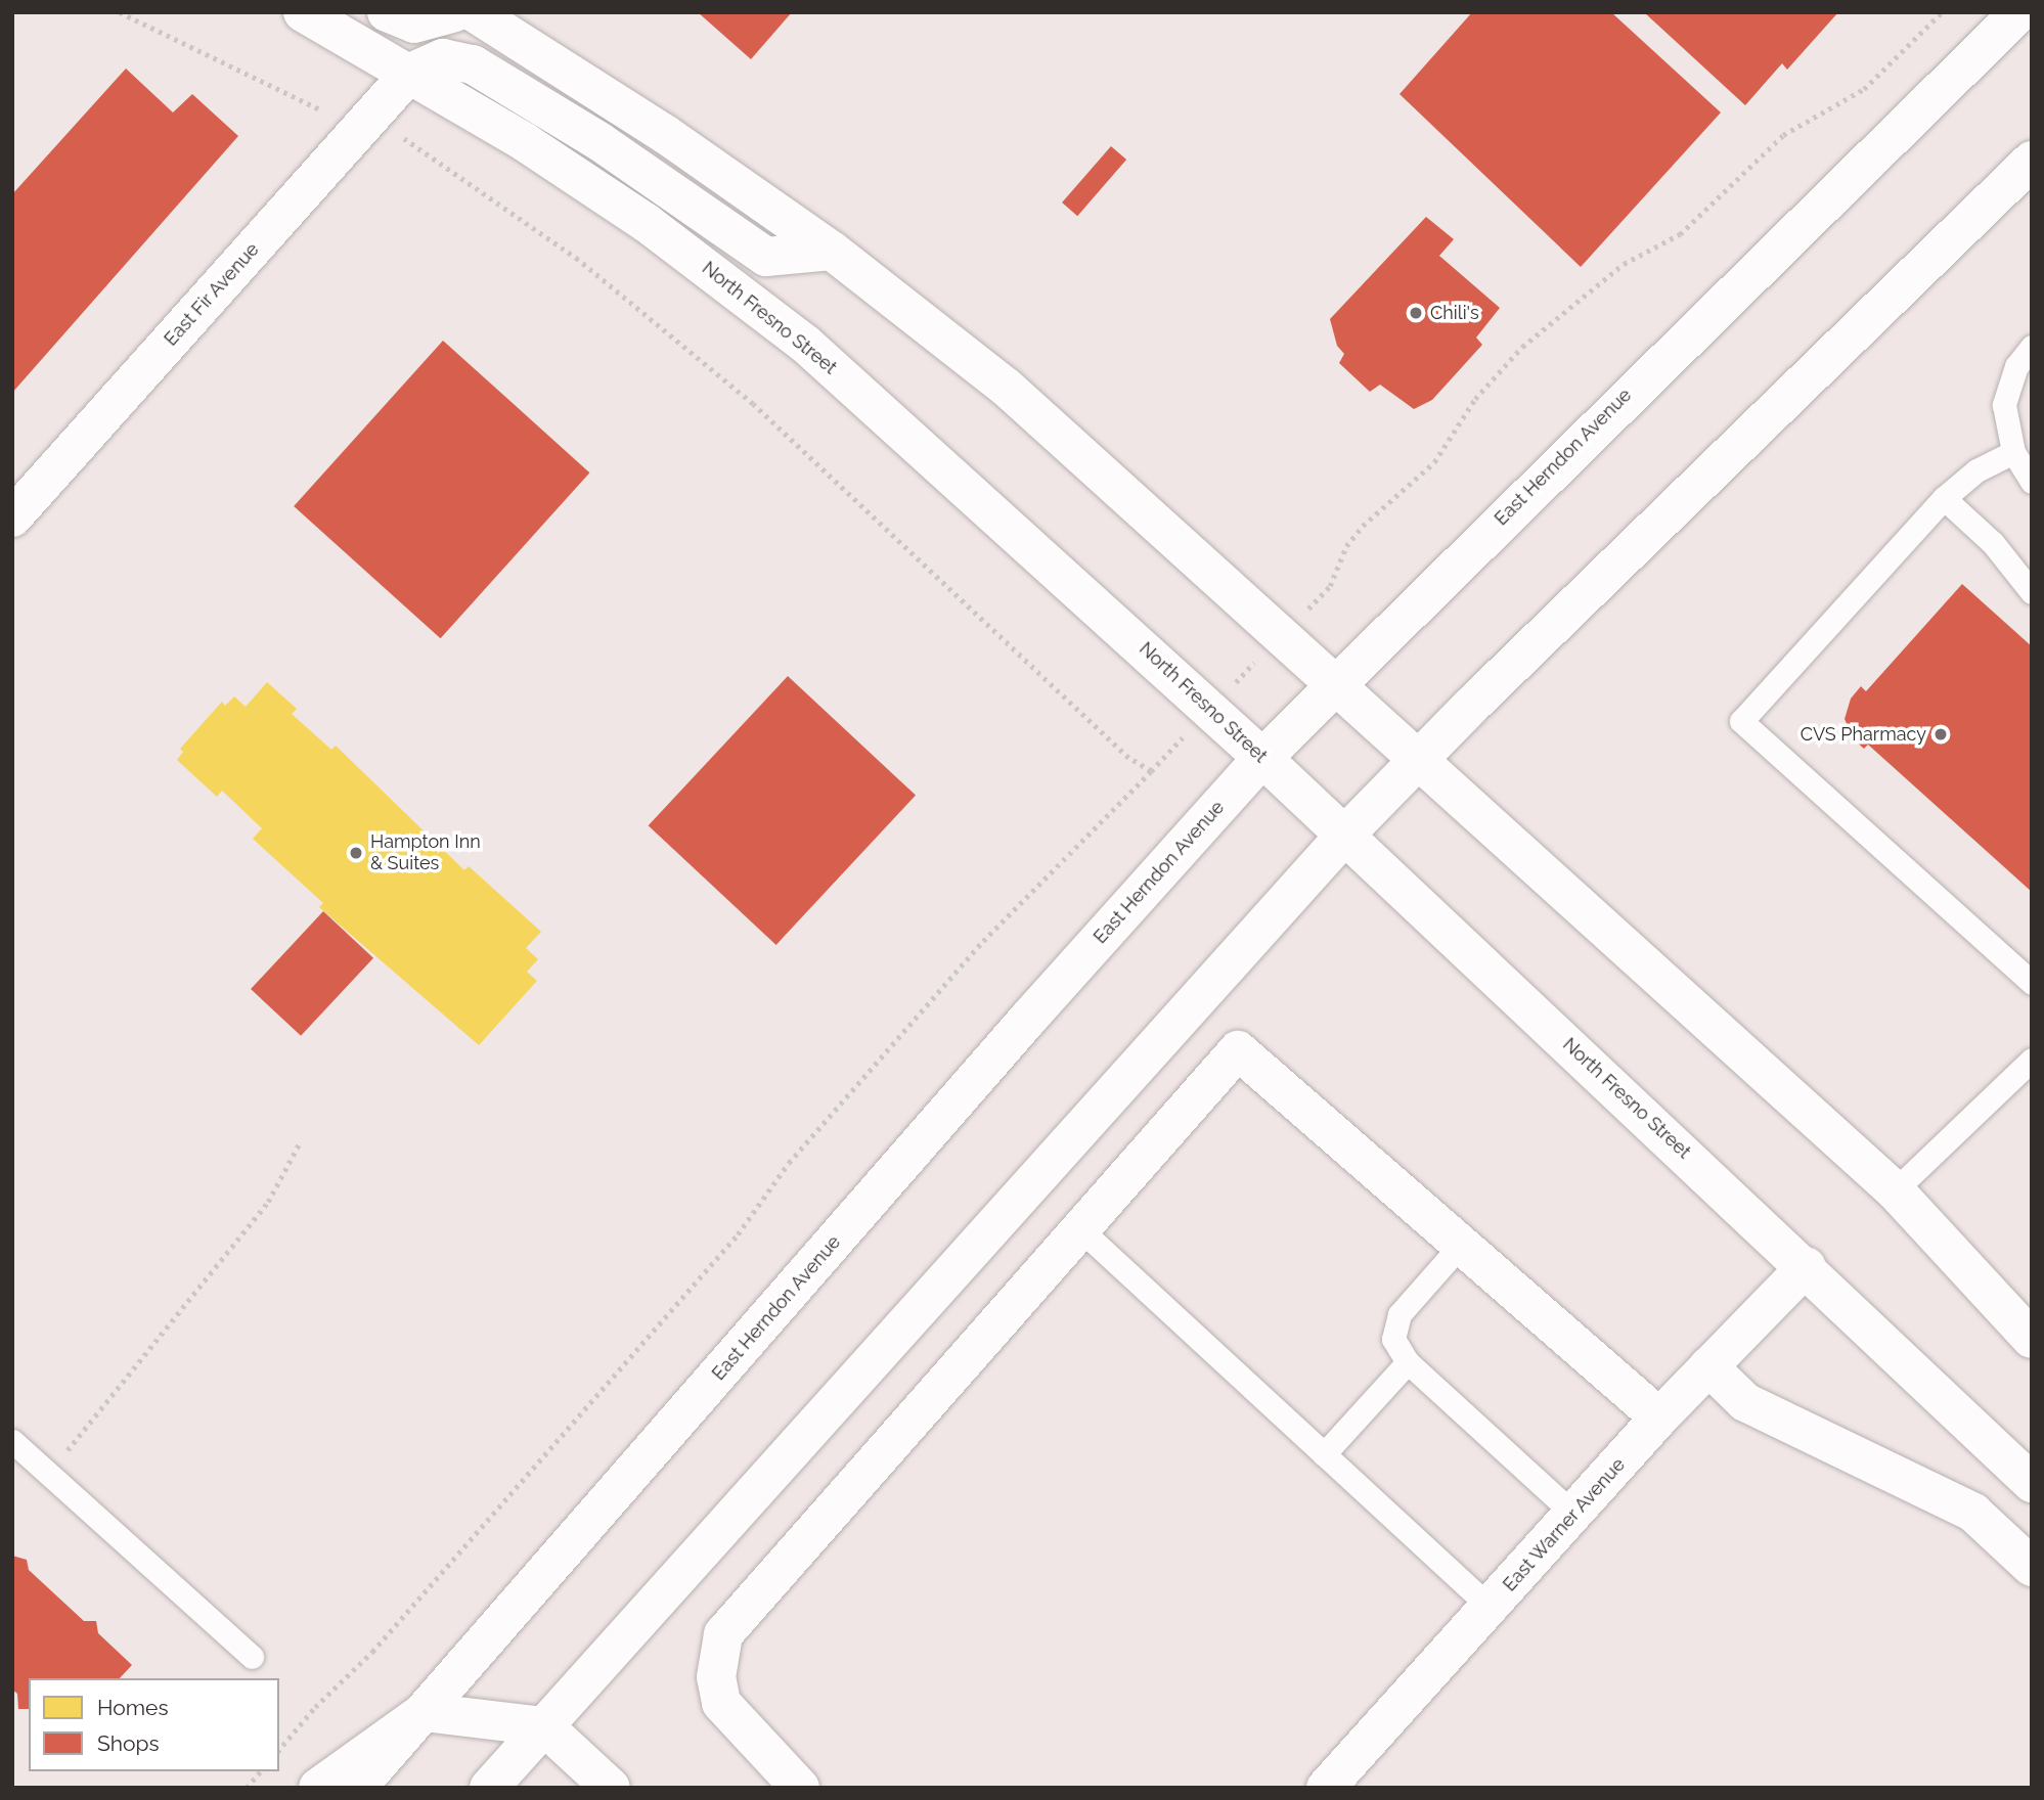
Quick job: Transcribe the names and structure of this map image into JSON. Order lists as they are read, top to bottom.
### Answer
{
  "streets": {
    "main road": [
      "East Fir Avenue",
      "North Fresno Street",
      "East Herndon Avenue",
      "East Warner Avenue"
    ]
  },
  "crossings": [
    ["East Fir Avenue", "North Fresno Street"],
    ["North Fresno Street", "East Herndon Avenue"],
    ["North Fresno Street", "East Warner Avenue"]
  ],
  "places": ["Chili's", "CVS Pharmacy", "Hampton Inn & Suites"],
  "legend": ["Homes", "Shops"]
}
